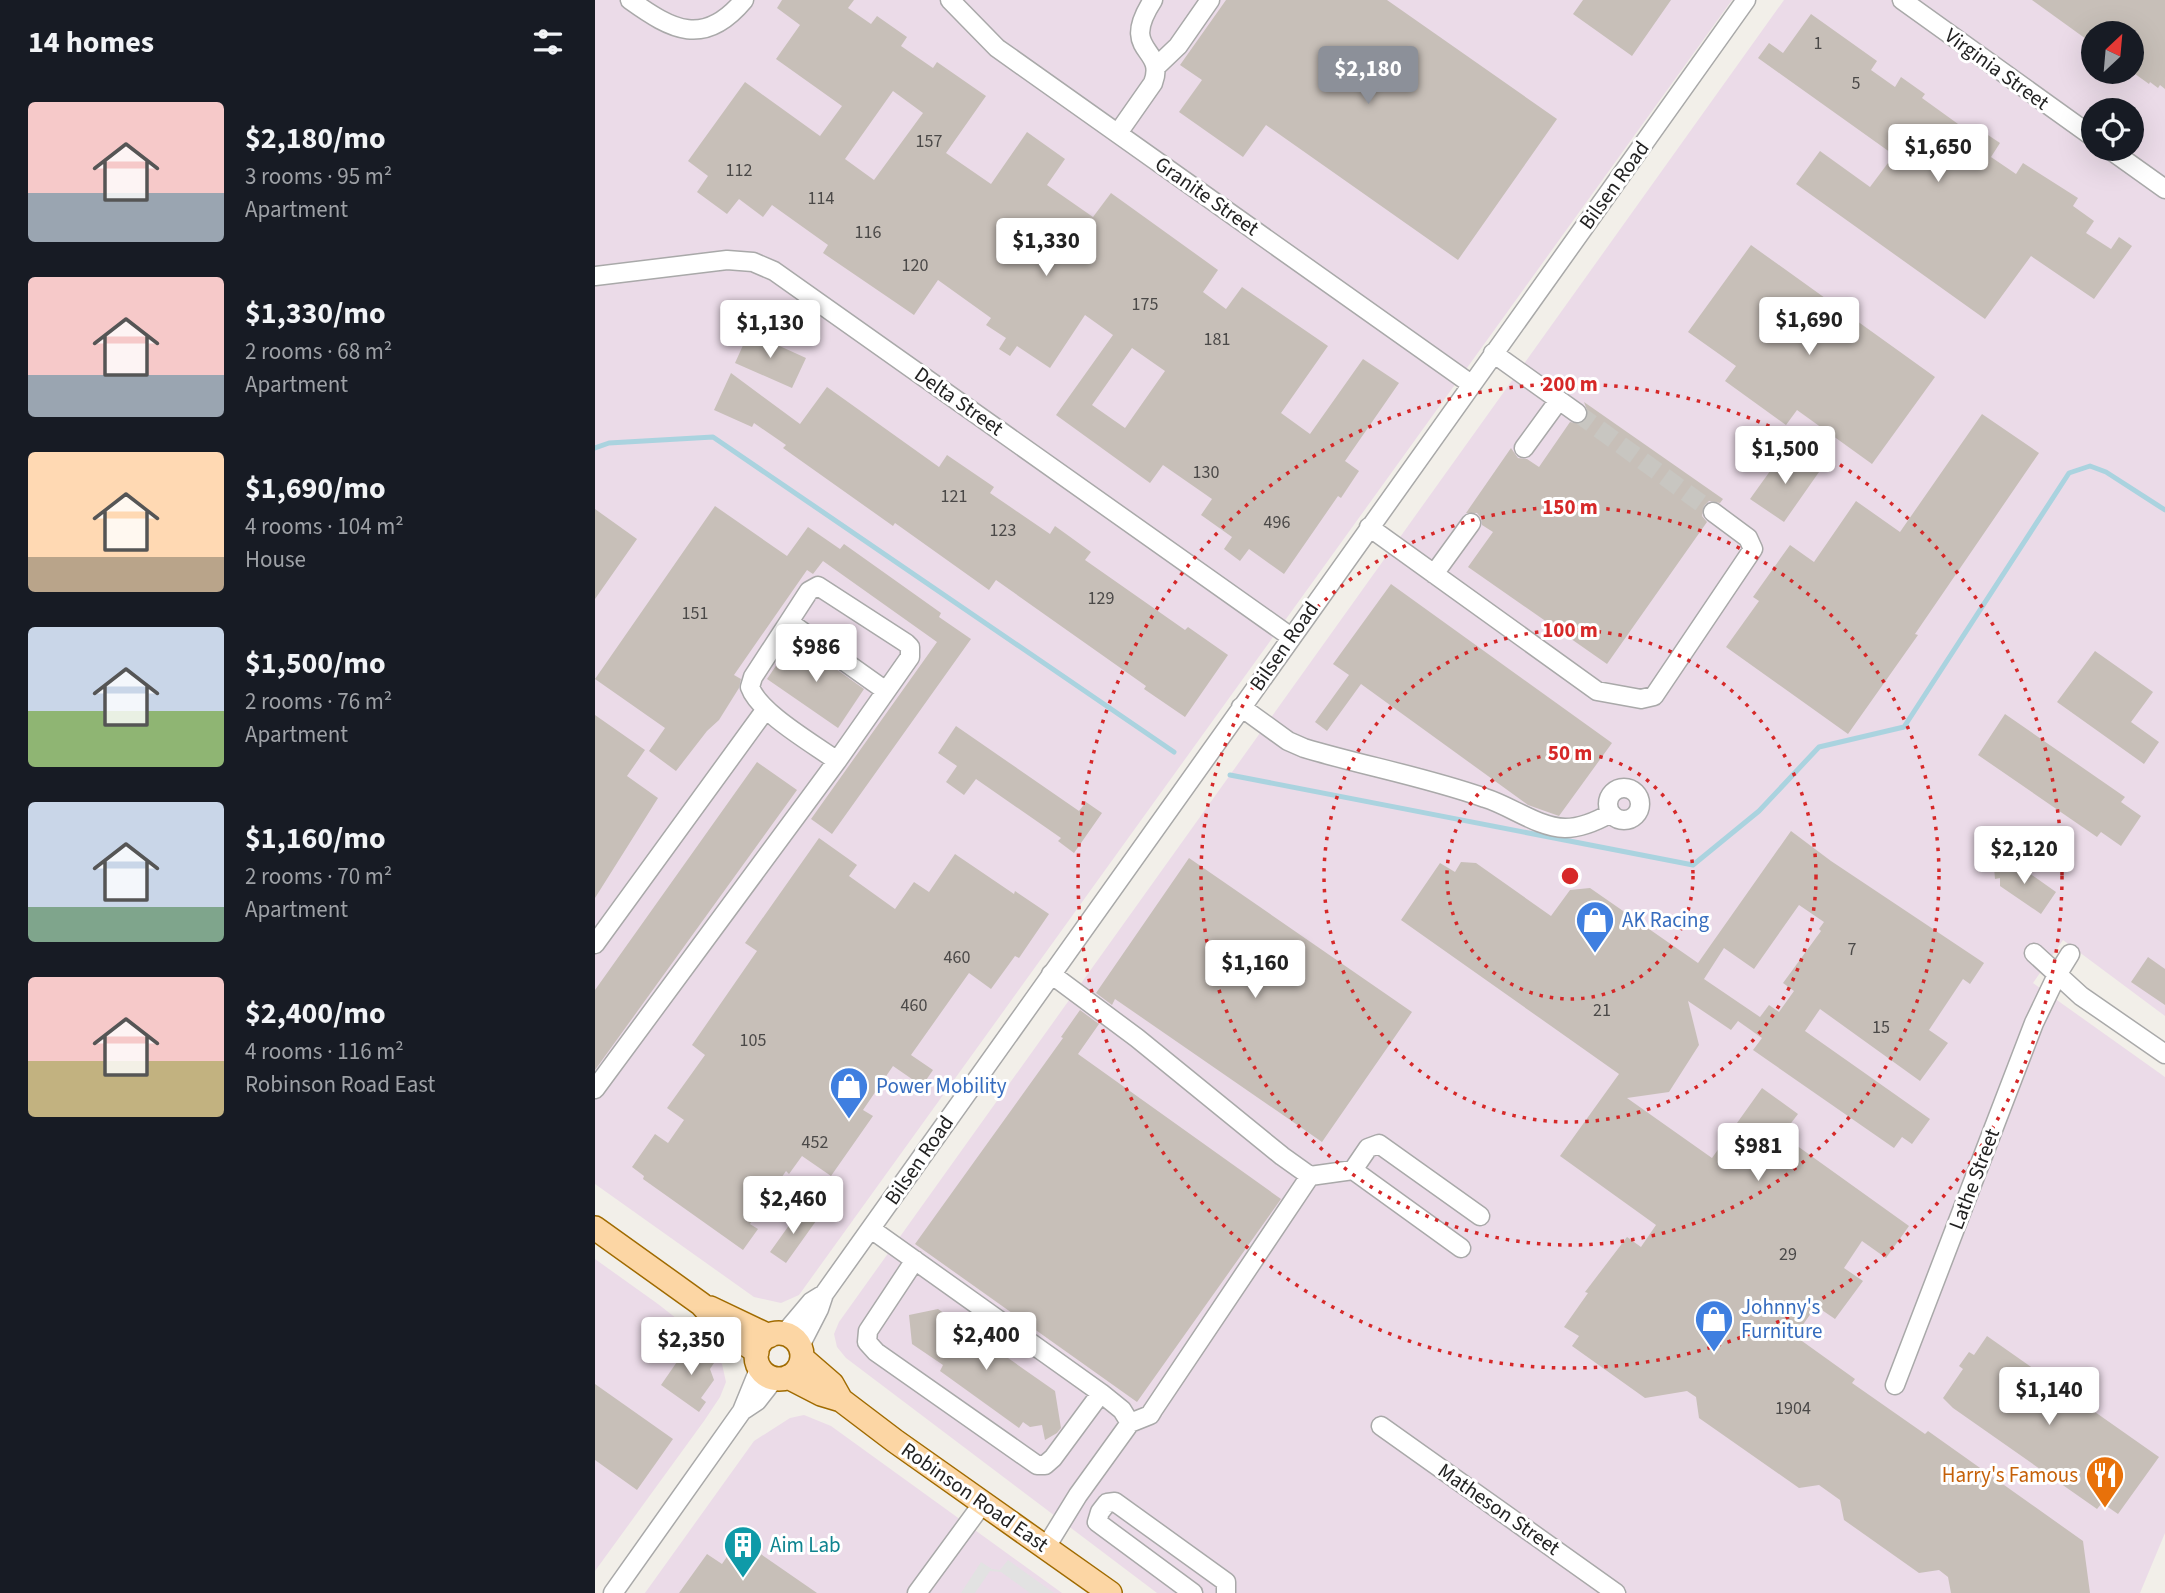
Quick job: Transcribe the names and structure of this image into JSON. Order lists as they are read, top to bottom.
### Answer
{
  "streets": {
    "main road": ["Robinson Road East"],
    "street": [
      "Virginia Street",
      "Bilsen Road",
      "Granite Street",
      "Delta Street",
      "Lathe Street",
      "Matheson Street"
    ]
  },
  "crossings": [
    ["Bilsen Road", "Granite Street"],
    ["Bilsen Road", "Delta Street"],
    ["Bilsen Road", "Robinson Road East"]
  ],
  "places": {
    "shop": ["AK Racing", "Power Mobility", "Johnny's Furniture"],
    "restaurant": ["Harry's Famous"],
    "building": ["Aim Lab"]
  },
  "house_numbers": [
    "1",
    "5",
    "157",
    "112",
    "114",
    "116",
    "120",
    "175",
    "181",
    "130",
    "121",
    "496",
    "123",
    "129",
    "151",
    "7",
    "460",
    "460",
    "21",
    "15",
    "105",
    "452",
    "29",
    "1904"
  ],
  "north": "top right",
  "page": {
    "heading": "14 homes",
    "price": [
      "$2,180",
      "$1,650",
      "$1,330",
      "$1,690",
      "$1,130",
      "$1,500",
      "$986",
      "$2,120",
      "$1,160",
      "$981",
      "$2,460",
      "$2,400",
      "$2,350",
      "$1,140"
    ],
    "list": [
      {
        "name": "$2,180/mo",
        "note": "3 rooms · 95 m² · Apartment"
      },
      {
        "name": "$1,330/mo",
        "note": "2 rooms · 68 m² · Apartment"
      },
      {
        "name": "$1,690/mo",
        "note": "4 rooms · 104 m² · House"
      },
      {
        "name": "$1,500/mo",
        "note": "2 rooms · 76 m² · Apartment"
      },
      {
        "name": "$1,160/mo",
        "note": "2 rooms · 70 m² · Apartment"
      },
      {
        "name": "$2,400/mo",
        "note": "4 rooms · 116 m² · Robinson Road East"
      }
    ]
  },
  "rings": [
    "200 m",
    "150 m",
    "100 m",
    "50 m"
  ]
}
